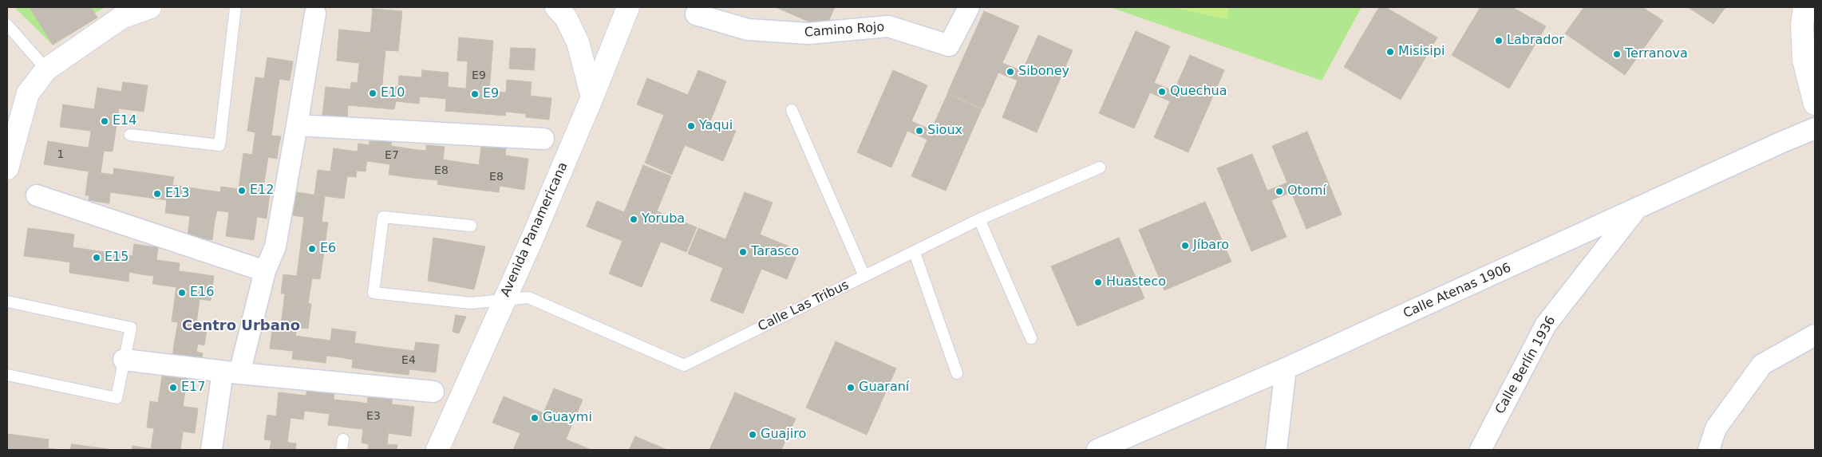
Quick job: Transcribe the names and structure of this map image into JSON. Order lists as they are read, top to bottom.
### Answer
{
  "streets": {
    "street": [
      "Camino Rojo",
      "Avenida Panamericana",
      "Calle Atenas 1906",
      "Calle Berlín 1936"
    ],
    "lane": ["Calle Las Tribus"]
  },
  "crossings": [
    ["Avenida Panamericana", "Calle Las Tribus"],
    ["Calle Atenas 1906", "Calle Berlín 1936"]
  ],
  "districts": ["Centro Urbano"],
  "places": [
    "Labrador",
    "Misisipi",
    "Terranova",
    "Siboney",
    "Quechua",
    "E10",
    "E9",
    "E14",
    "Yaqui",
    "Sioux",
    "E12",
    "Otomí",
    "E13",
    "Yoruba",
    "Jíbaro",
    "E6",
    "Tarasco",
    "E15",
    "Huasteco",
    "E16",
    "E17",
    "Guaraní",
    "Guaymi",
    "Guajiro"
  ],
  "house_numbers": [
    "E9",
    "1",
    "E7",
    "E8",
    "E8",
    "E4",
    "E3"
  ]
}
